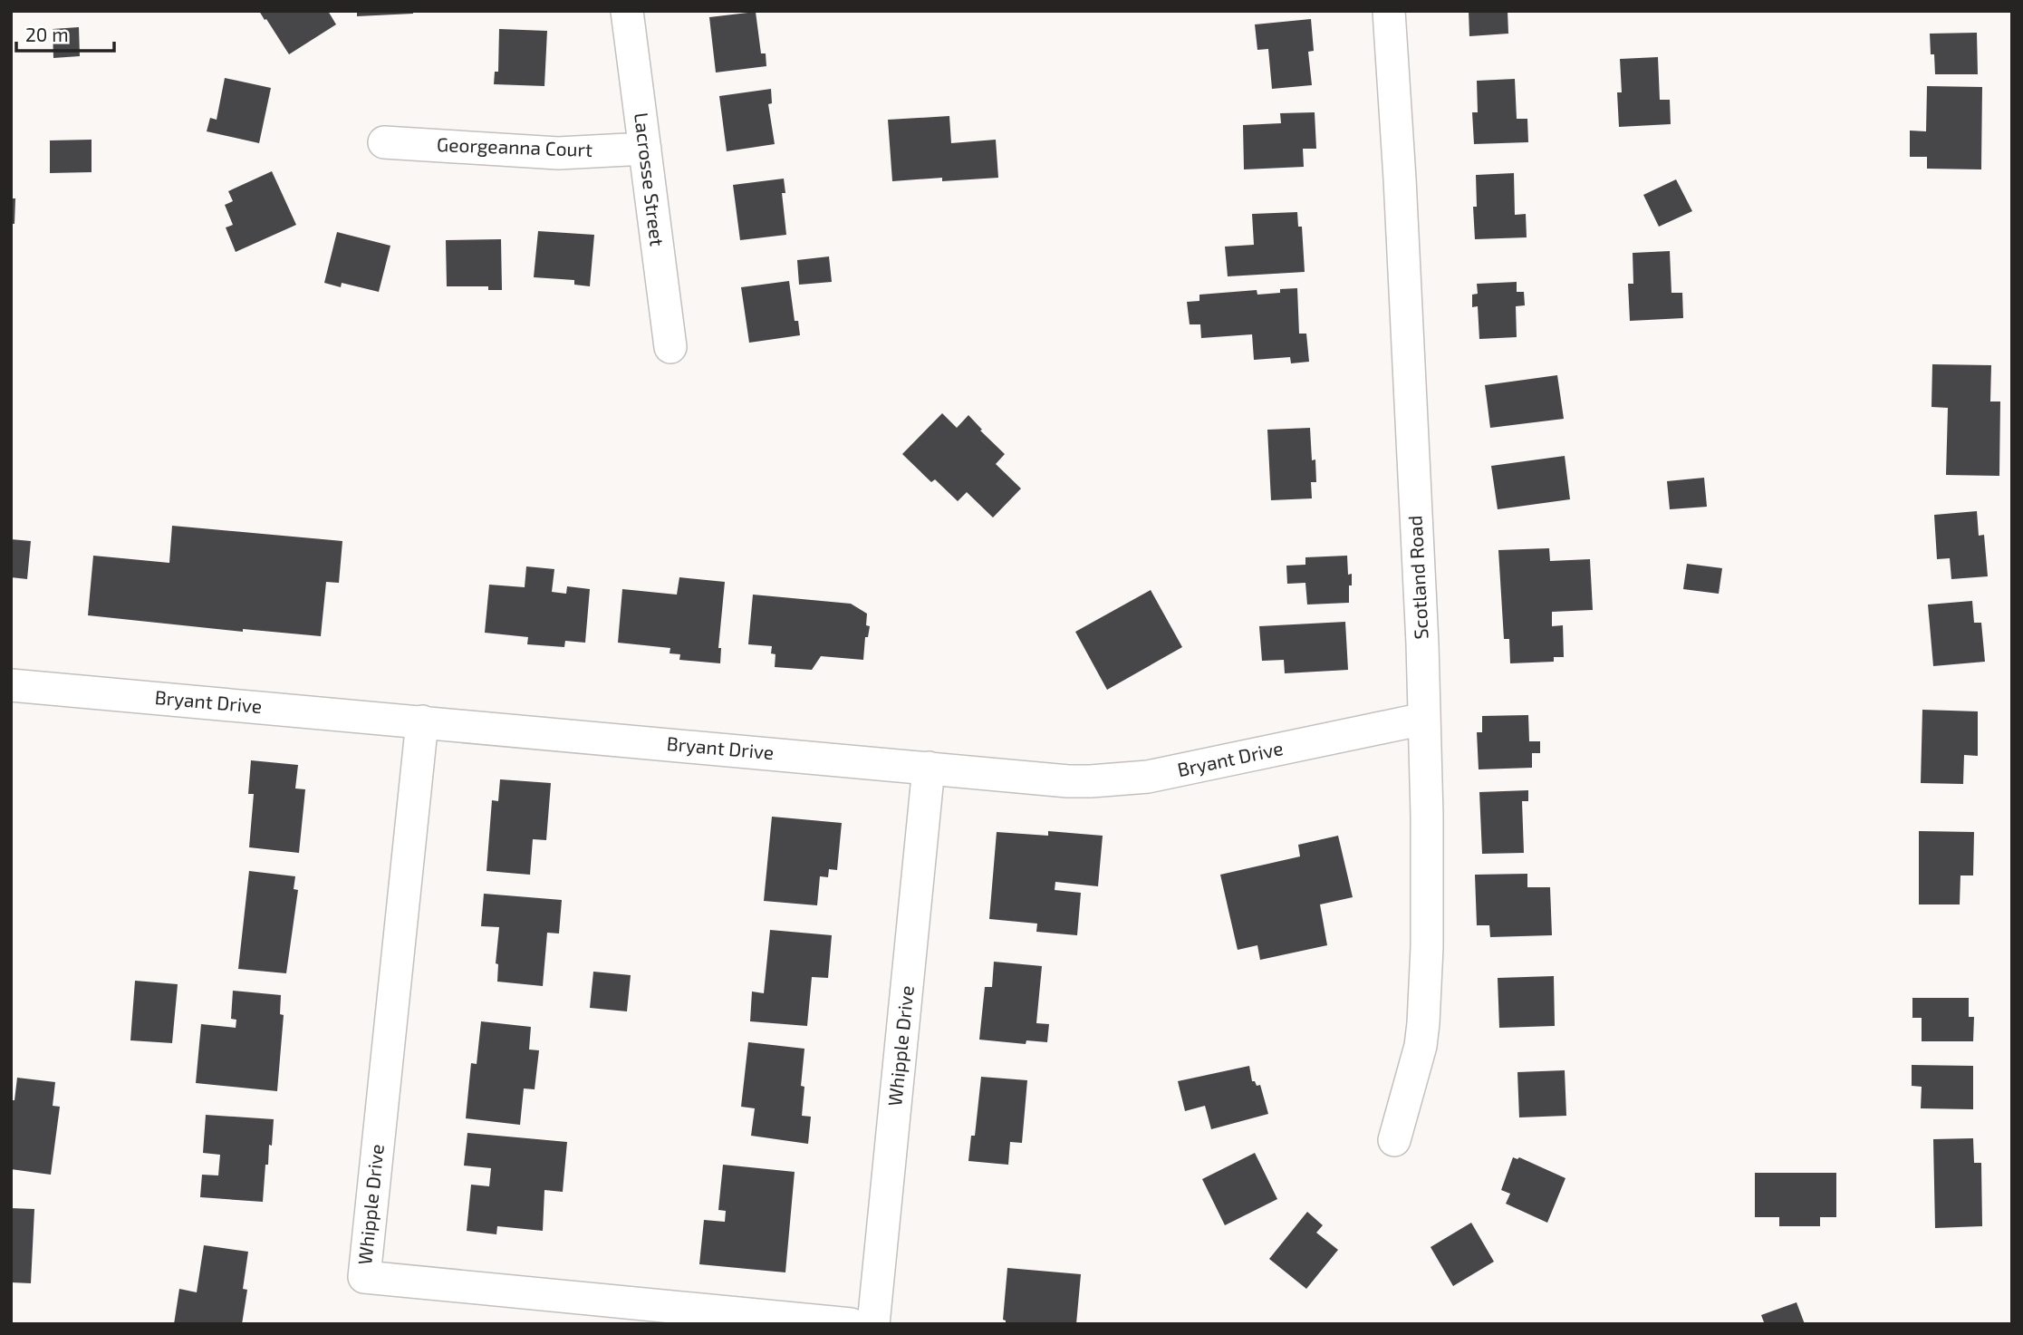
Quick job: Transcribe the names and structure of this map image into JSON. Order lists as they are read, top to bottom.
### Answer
{
  "streets": {
    "street": [
      "Georgeanna Court",
      "Lacrosse Street",
      "Scotland Road",
      "Bryant Drive",
      "Whipple Drive"
    ]
  },
  "crossings": [
    ["Georgeanna Court", "Lacrosse Street"],
    ["Scotland Road", "Bryant Drive"],
    ["Bryant Drive", "Whipple Drive"]
  ],
  "scale_bar": "20 m"
}
